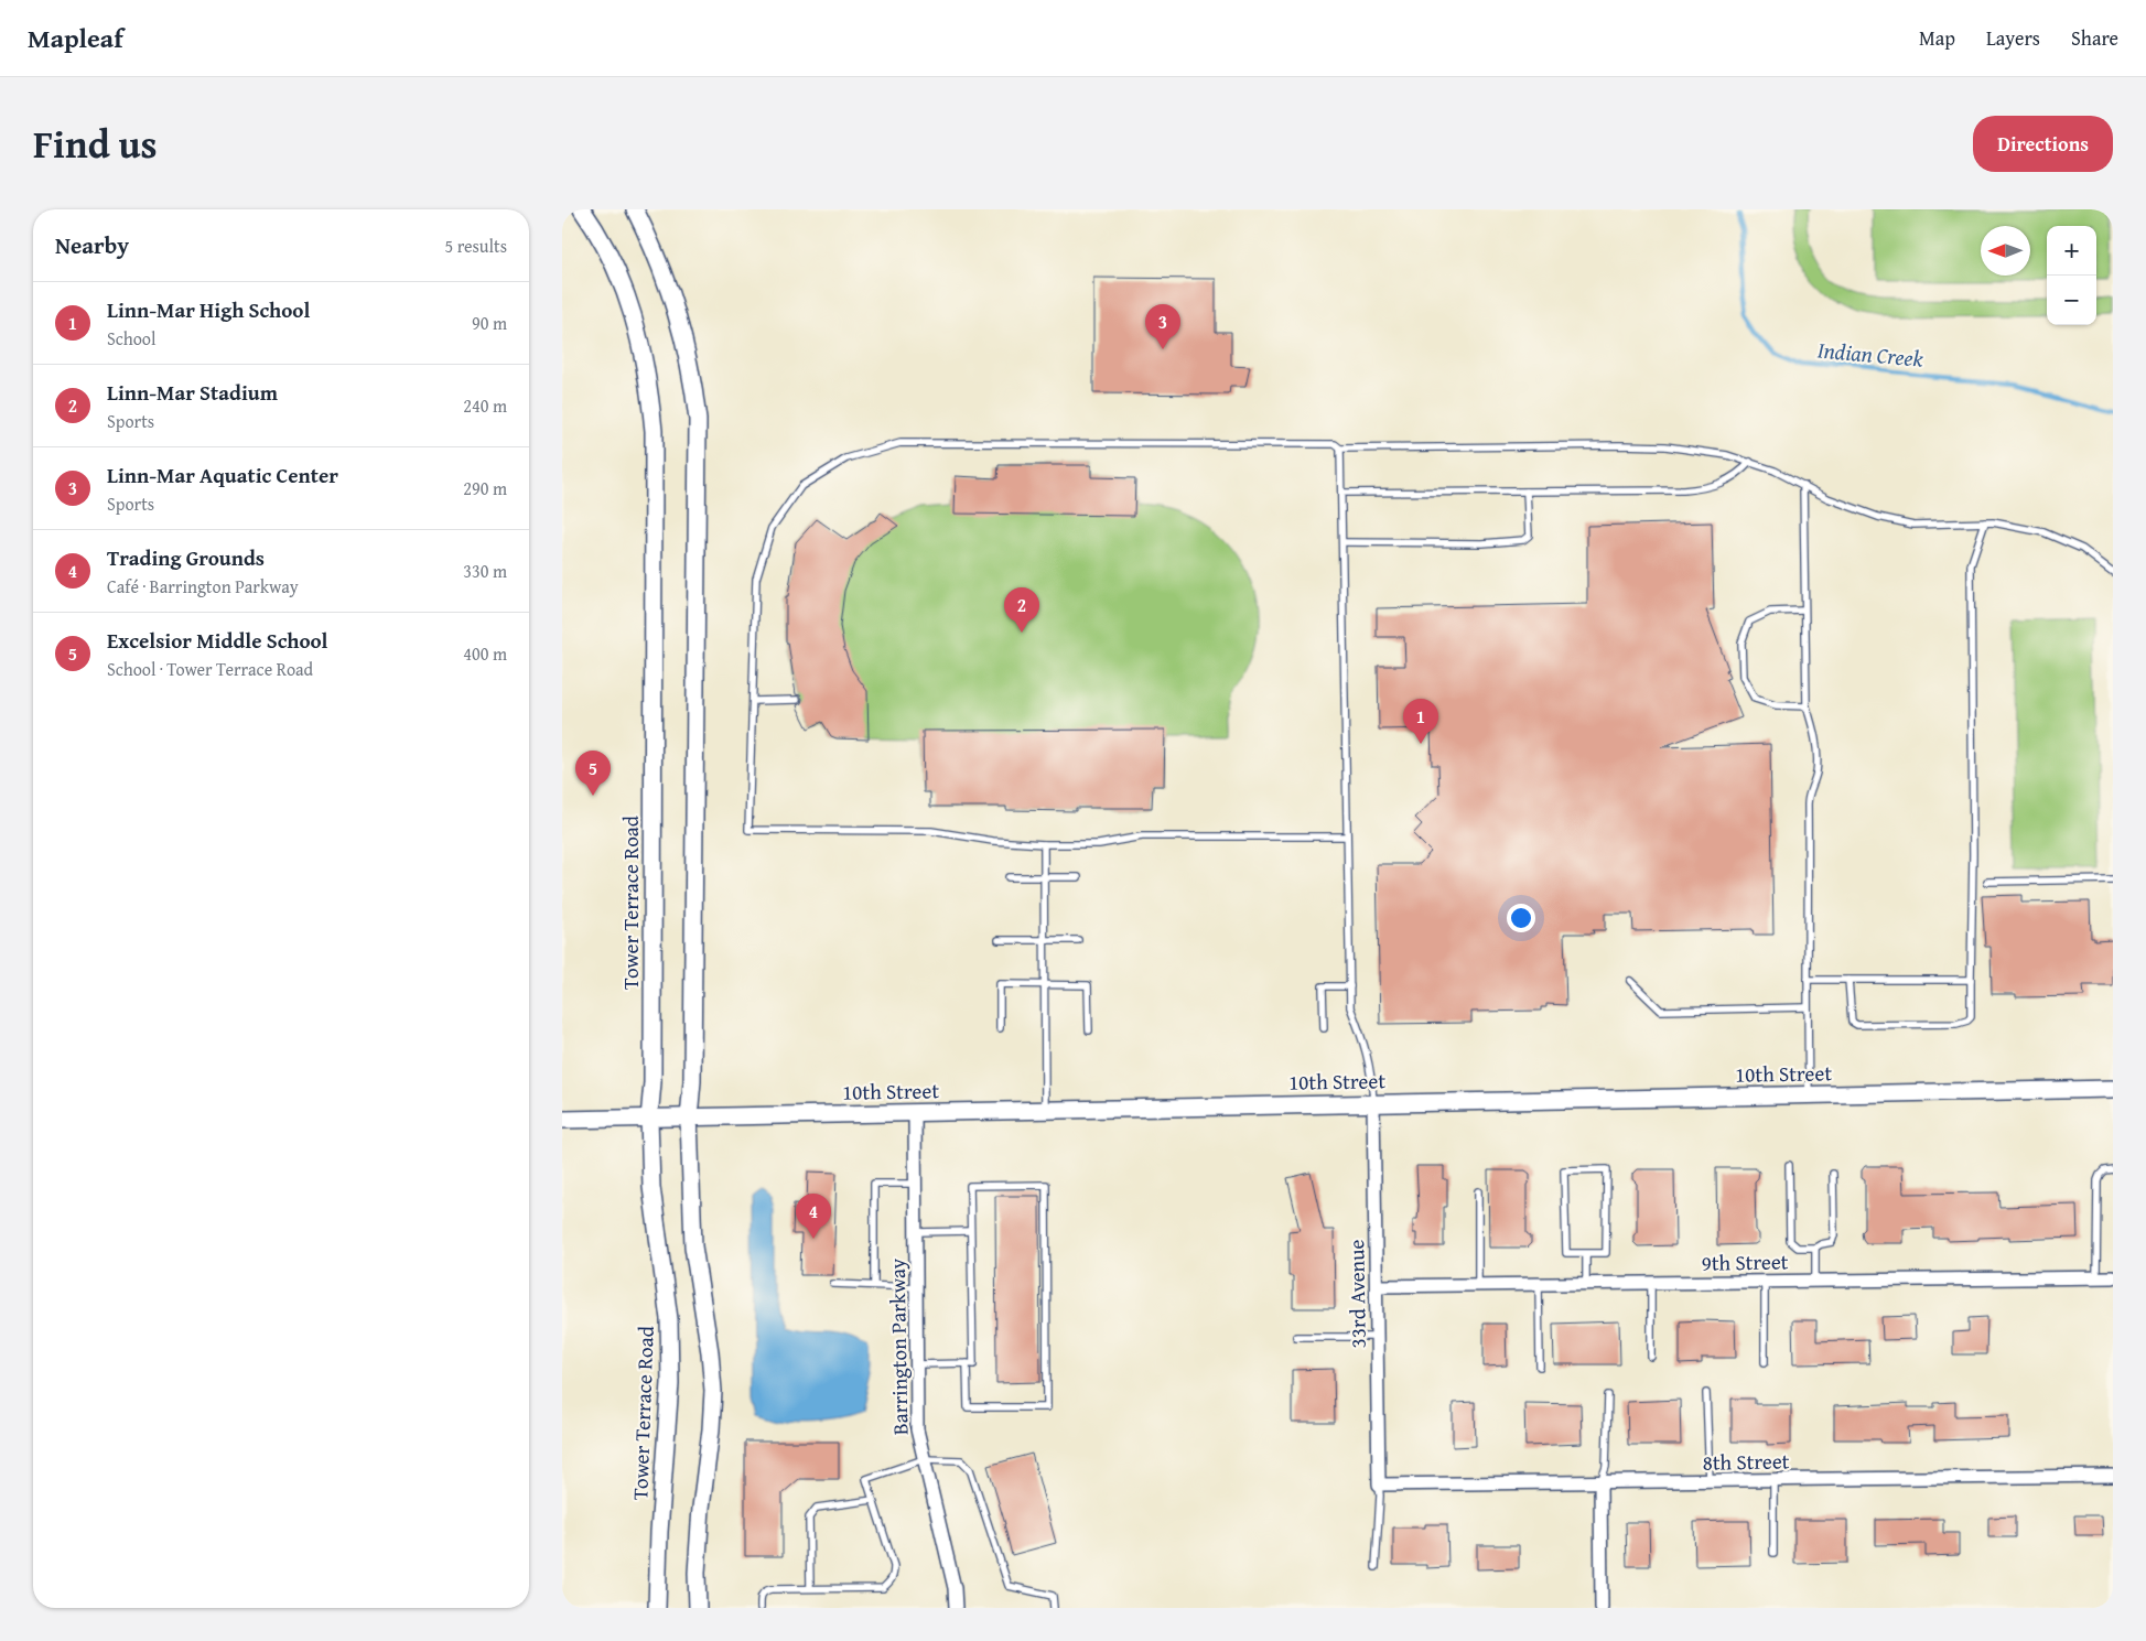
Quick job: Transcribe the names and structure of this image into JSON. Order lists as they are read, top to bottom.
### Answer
{
  "streets": {
    "street": [
      "Tower Terrace Road",
      "10th Street",
      "9th Street",
      "33rd Avenue",
      "Barrington Parkway",
      "8th Street"
    ]
  },
  "crossings": [
    ["Tower Terrace Road", "10th Street"],
    ["10th Street", "33rd Avenue"],
    ["10th Street", "Barrington Parkway"],
    ["9th Street", "33rd Avenue"],
    ["33rd Avenue", "8th Street"]
  ],
  "water": ["Indian Creek"],
  "north": "left",
  "page": {
    "header": "Mapleaf",
    "nav": ["Map", "Layers", "Share"],
    "title": "Find us",
    "buttons": "Directions",
    "heading": ["Nearby", "5 results"],
    "map_buttons": ["+", "−"],
    "list": [
      {
        "mark": "1",
        "name": "Linn-Mar High School",
        "note": "School",
        "value": "90 m"
      },
      {
        "mark": "2",
        "name": "Linn-Mar Stadium",
        "note": "Sports",
        "value": "240 m"
      },
      {
        "mark": "3",
        "name": "Linn-Mar Aquatic Center",
        "note": "Sports",
        "value": "290 m"
      },
      {
        "mark": "4",
        "name": "Trading Grounds",
        "note": "Café · Barrington Parkway",
        "value": "330 m"
      },
      {
        "mark": "5",
        "name": "Excelsior Middle School",
        "note": "School · Tower Terrace Road",
        "value": "400 m"
      }
    ],
    "pins": [
      "3",
      "2",
      "1",
      "5",
      "4"
    ]
  }
}
